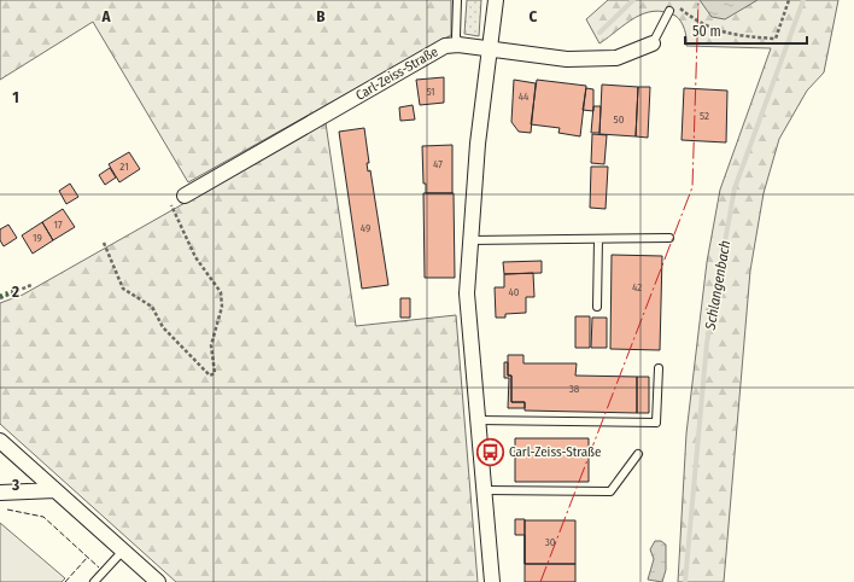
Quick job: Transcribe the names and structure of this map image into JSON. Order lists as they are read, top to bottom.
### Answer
{
  "streets": {
    "street": ["Carl-Zeiss-Straße"]
  },
  "water": ["Schlangenbach"],
  "places": {
    "bus stop": ["Carl-Zeiss-Straße"]
  },
  "house_numbers": [
    "51",
    "44",
    "52",
    "50",
    "47",
    "21",
    "17",
    "49",
    "19",
    "42",
    "40",
    "38",
    "30"
  ],
  "scale_bar": "50 m",
  "grid": {
    "columns": ["A", "B", "C"],
    "rows": ["1", "2", "3"]
  }
}
